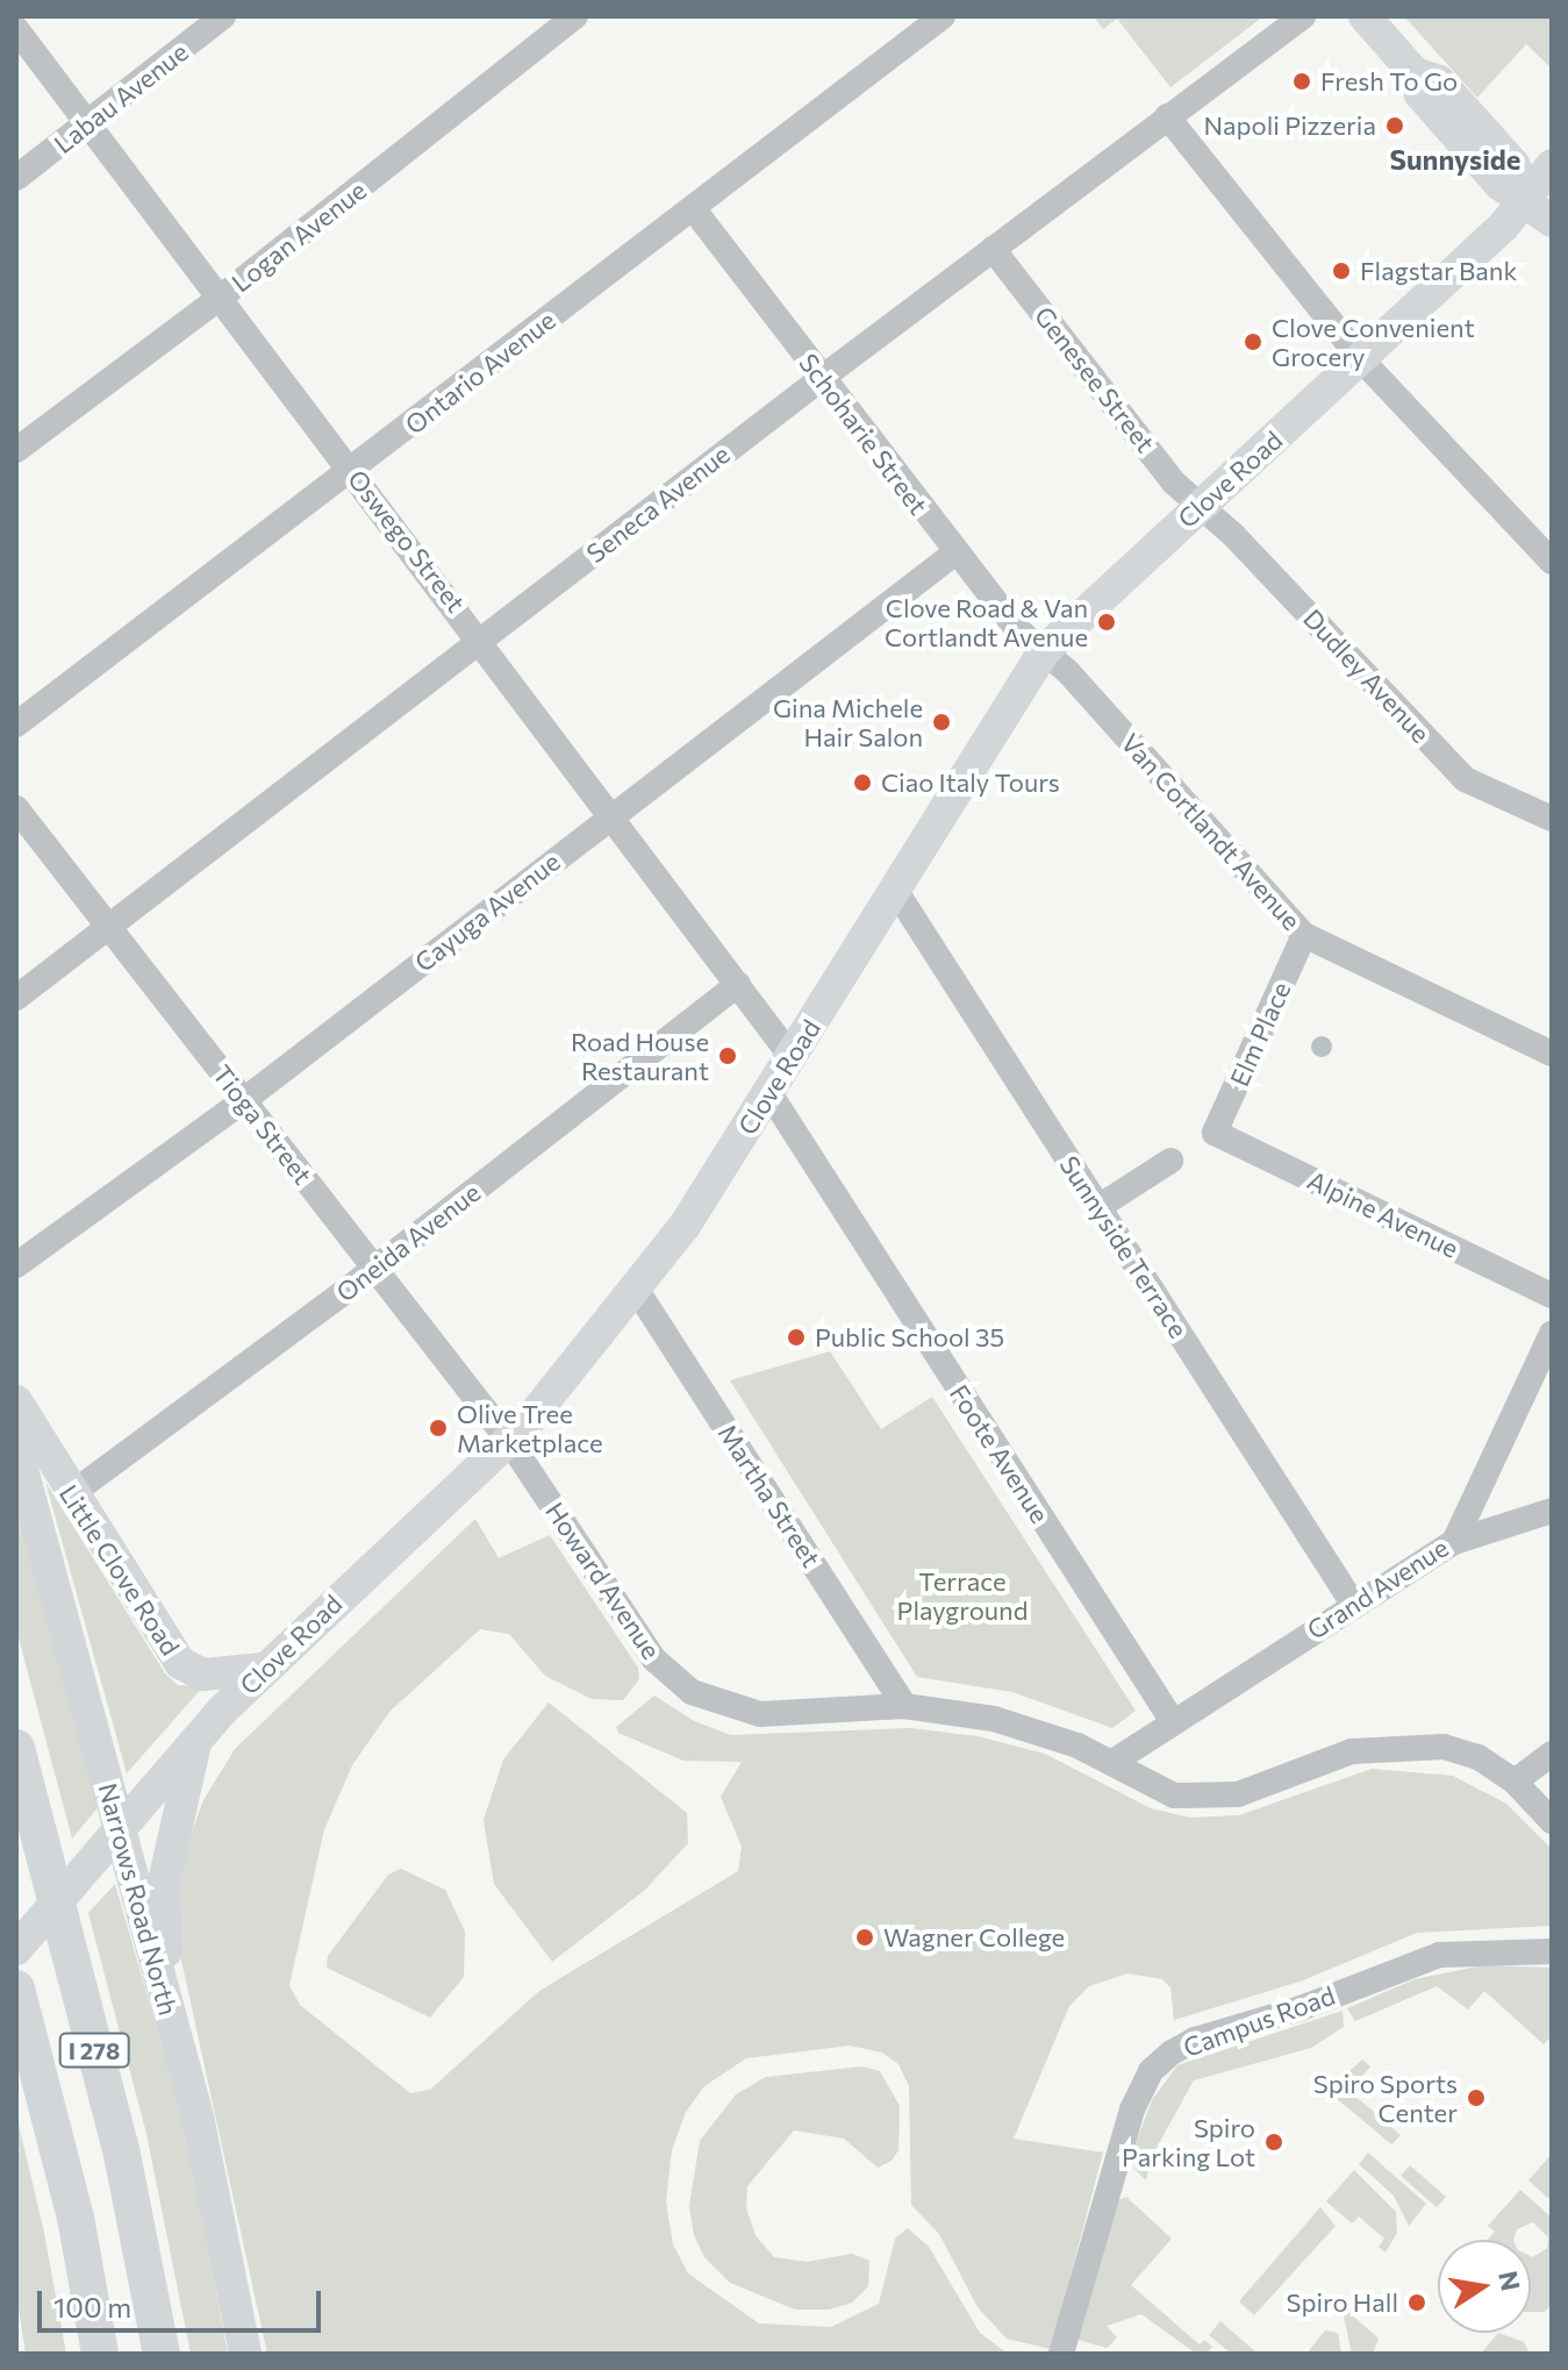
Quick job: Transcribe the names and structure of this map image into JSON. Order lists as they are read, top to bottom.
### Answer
{
  "streets": {
    "highway": ["I 278"],
    "main road": ["Clove Road", "Little Clove Road", "Narrows Road North"],
    "street": [
      "Labau Avenue",
      "Logan Avenue",
      "Ontario Avenue",
      "Genesee Street",
      "Schoharie Street",
      "Seneca Avenue",
      "Oswego Street",
      "Dudley Avenue",
      "Van Cortlandt Avenue",
      "Cayuga Avenue",
      "Elm Place",
      "Tioga Street",
      "Alpine Avenue",
      "Oneida Avenue",
      "Sunnyside Terrace",
      "Foote Avenue",
      "Martha Street",
      "Howard Avenue",
      "Grand Avenue",
      "Campus Road"
    ]
  },
  "crossings": [
    ["Labau Avenue", "Oswego Street"],
    ["Logan Avenue", "Oswego Street"],
    ["Ontario Avenue", "Schoharie Street"],
    ["Ontario Avenue", "Oswego Street"],
    ["Genesee Street", "Clove Road"],
    ["Genesee Street", "Seneca Avenue"],
    ["Genesee Street", "Dudley Avenue"],
    ["Schoharie Street", "Clove Road"],
    ["Schoharie Street", "Seneca Avenue"],
    ["Schoharie Street", "Van Cortlandt Avenue"],
    ["Schoharie Street", "Cayuga Avenue"],
    ["Clove Road", "Oswego Street"],
    ["Clove Road", "Dudley Avenue"],
    ["Clove Road", "Van Cortlandt Avenue"],
    ["Clove Road", "Tioga Street"],
    ["Clove Road", "Sunnyside Terrace"],
    ["Clove Road", "Foote Avenue"],
    ["Clove Road", "Martha Street"],
    ["Clove Road", "Little Clove Road"],
    ["Clove Road", "Howard Avenue"],
    ["Clove Road", "Narrows Road North"],
    ["Seneca Avenue", "Oswego Street"],
    ["Seneca Avenue", "Tioga Street"],
    ["Oswego Street", "Cayuga Avenue"],
    ["Oswego Street", "Oneida Avenue"],
    ["Van Cortlandt Avenue", "Elm Place"],
    ["Cayuga Avenue", "Tioga Street"],
    ["Elm Place", "Alpine Avenue"],
    ["Tioga Street", "Oneida Avenue"],
    ["Tioga Street", "Howard Avenue"],
    ["Oneida Avenue", "Little Clove Road"],
    ["Sunnyside Terrace", "Grand Avenue"],
    ["Foote Avenue", "Grand Avenue"],
    ["Martha Street", "Howard Avenue"],
    ["Howard Avenue", "Grand Avenue"]
  ],
  "districts": ["Sunnyside"],
  "parks": ["Terrace Playground"],
  "places": [
    "Fresh To Go",
    "Napoli Pizzeria",
    "Flagstar Bank",
    "Clove Convenient Grocery",
    "Clove Road & Van Cortlandt Avenue",
    "Gina Michele Hair Salon",
    "Ciao Italy Tours",
    "Road House Restaurant",
    "Public School 35",
    "Olive Tree Marketplace",
    "Wagner College",
    "Spiro Sports Center",
    "Spiro Parking Lot",
    "Spiro Hall"
  ],
  "scale_bar": "100 m",
  "north": "right"
}
